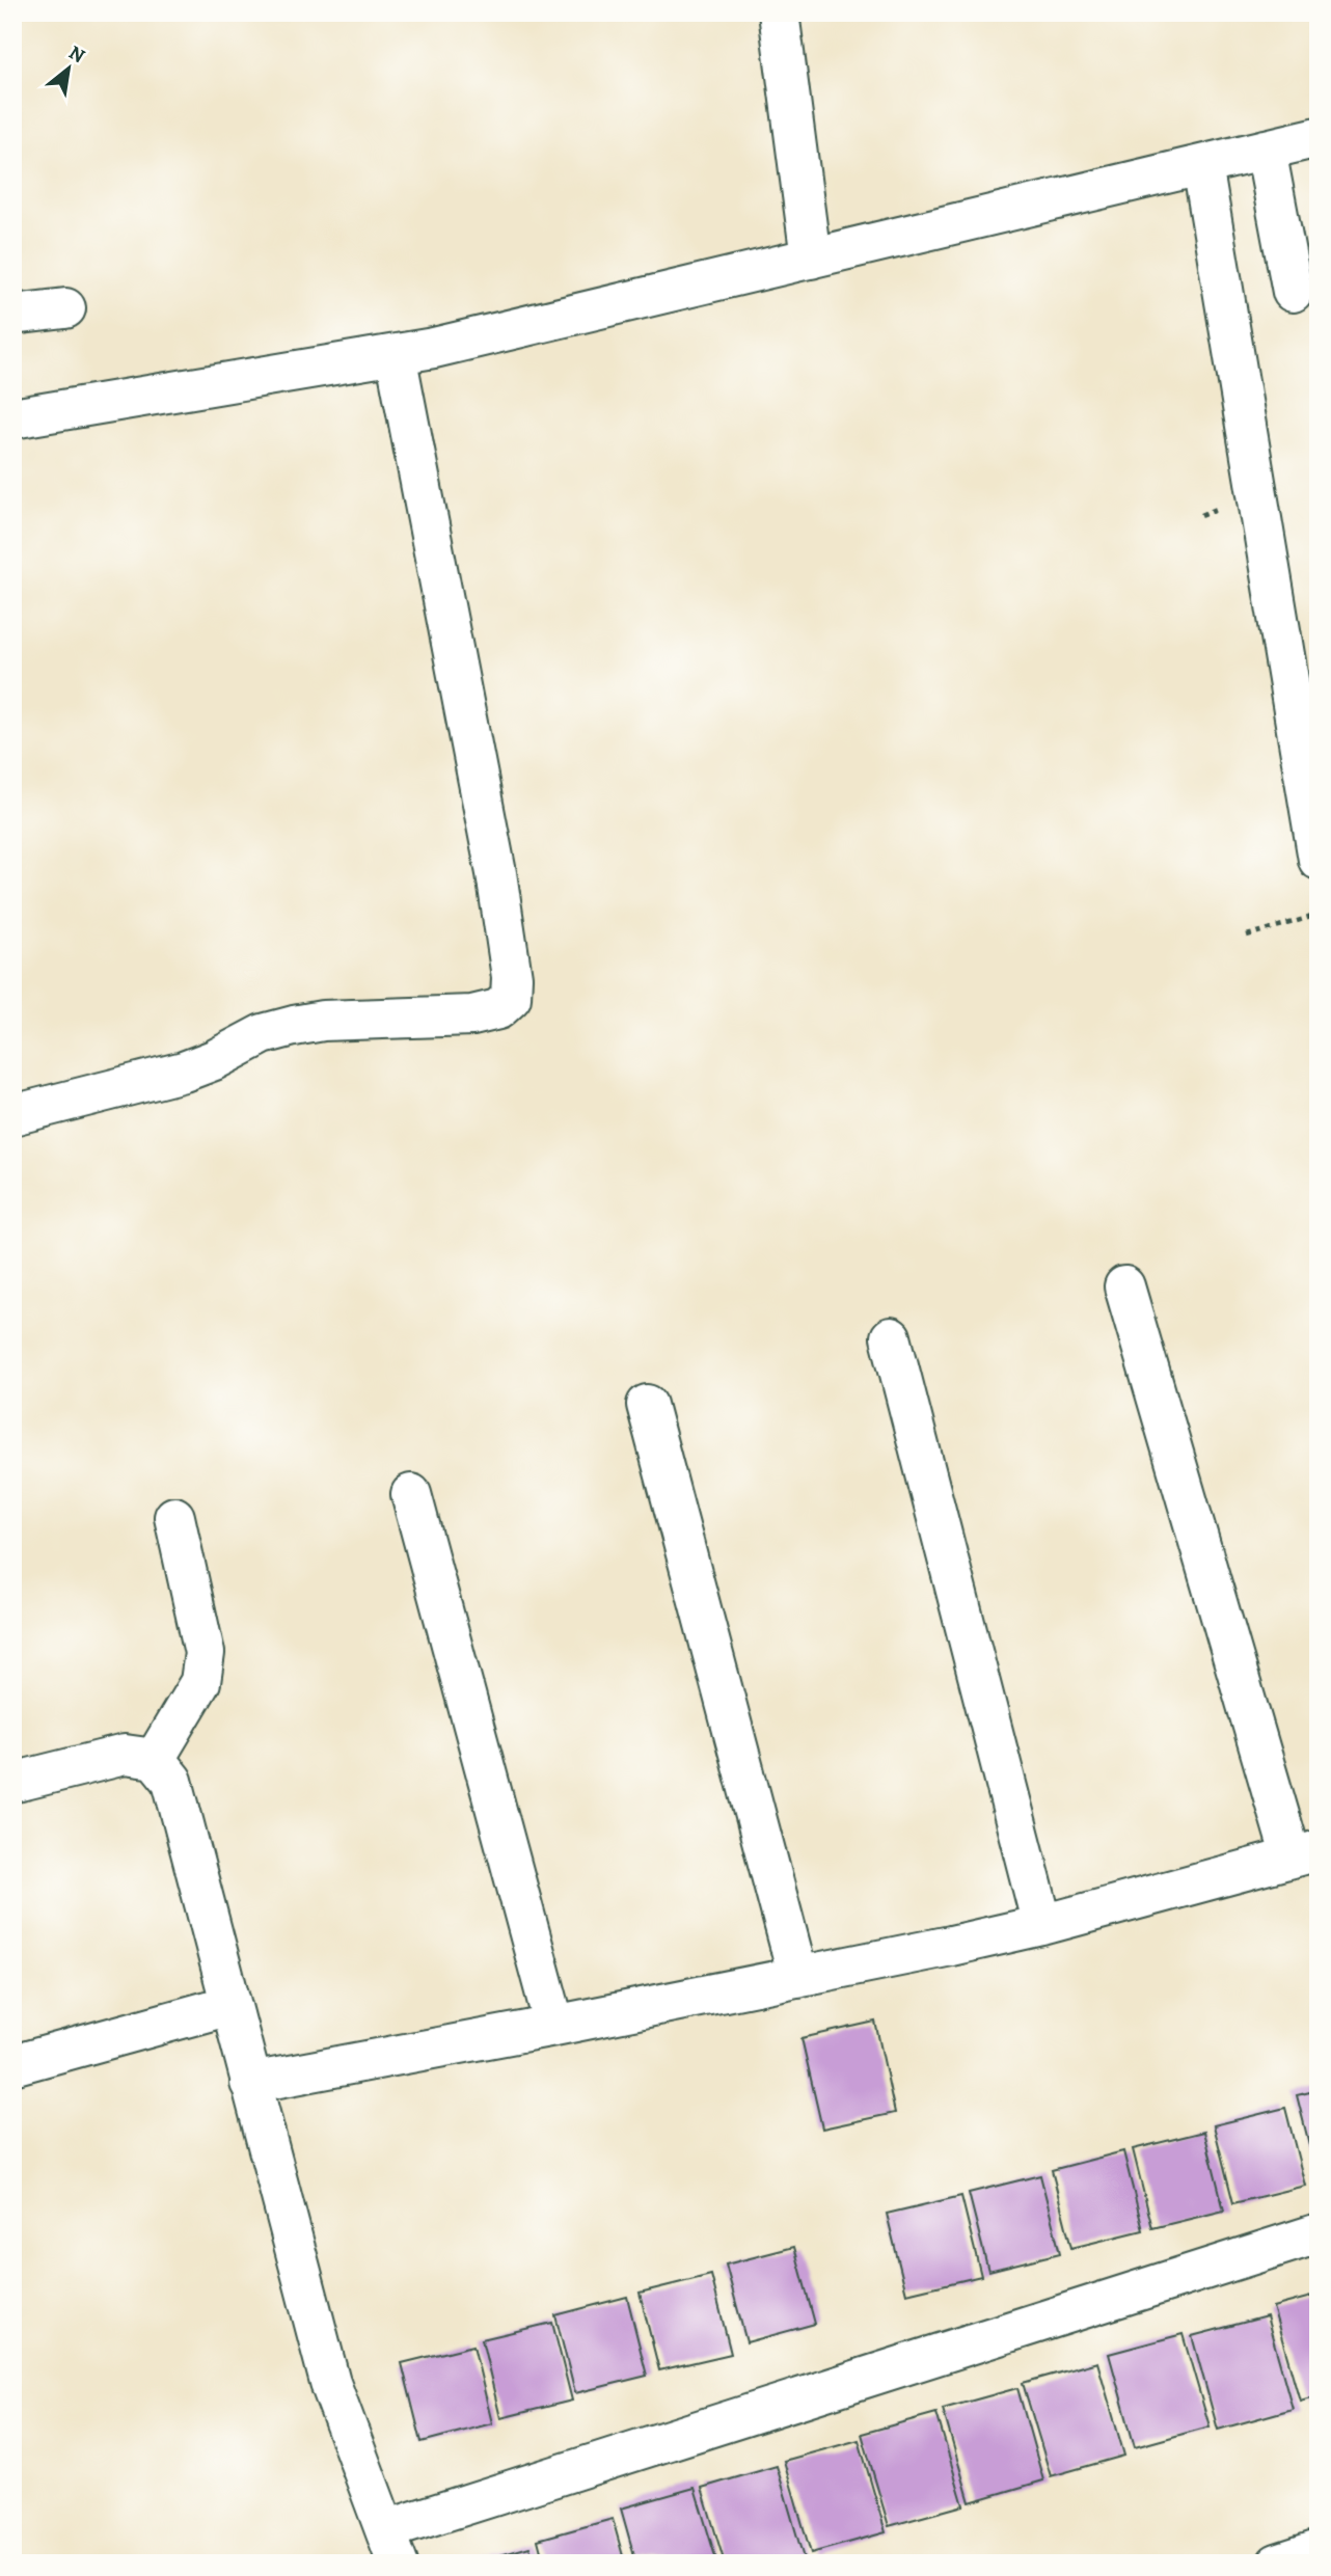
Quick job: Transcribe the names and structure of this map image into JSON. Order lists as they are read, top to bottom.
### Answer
{
  "north": "top right"
}
